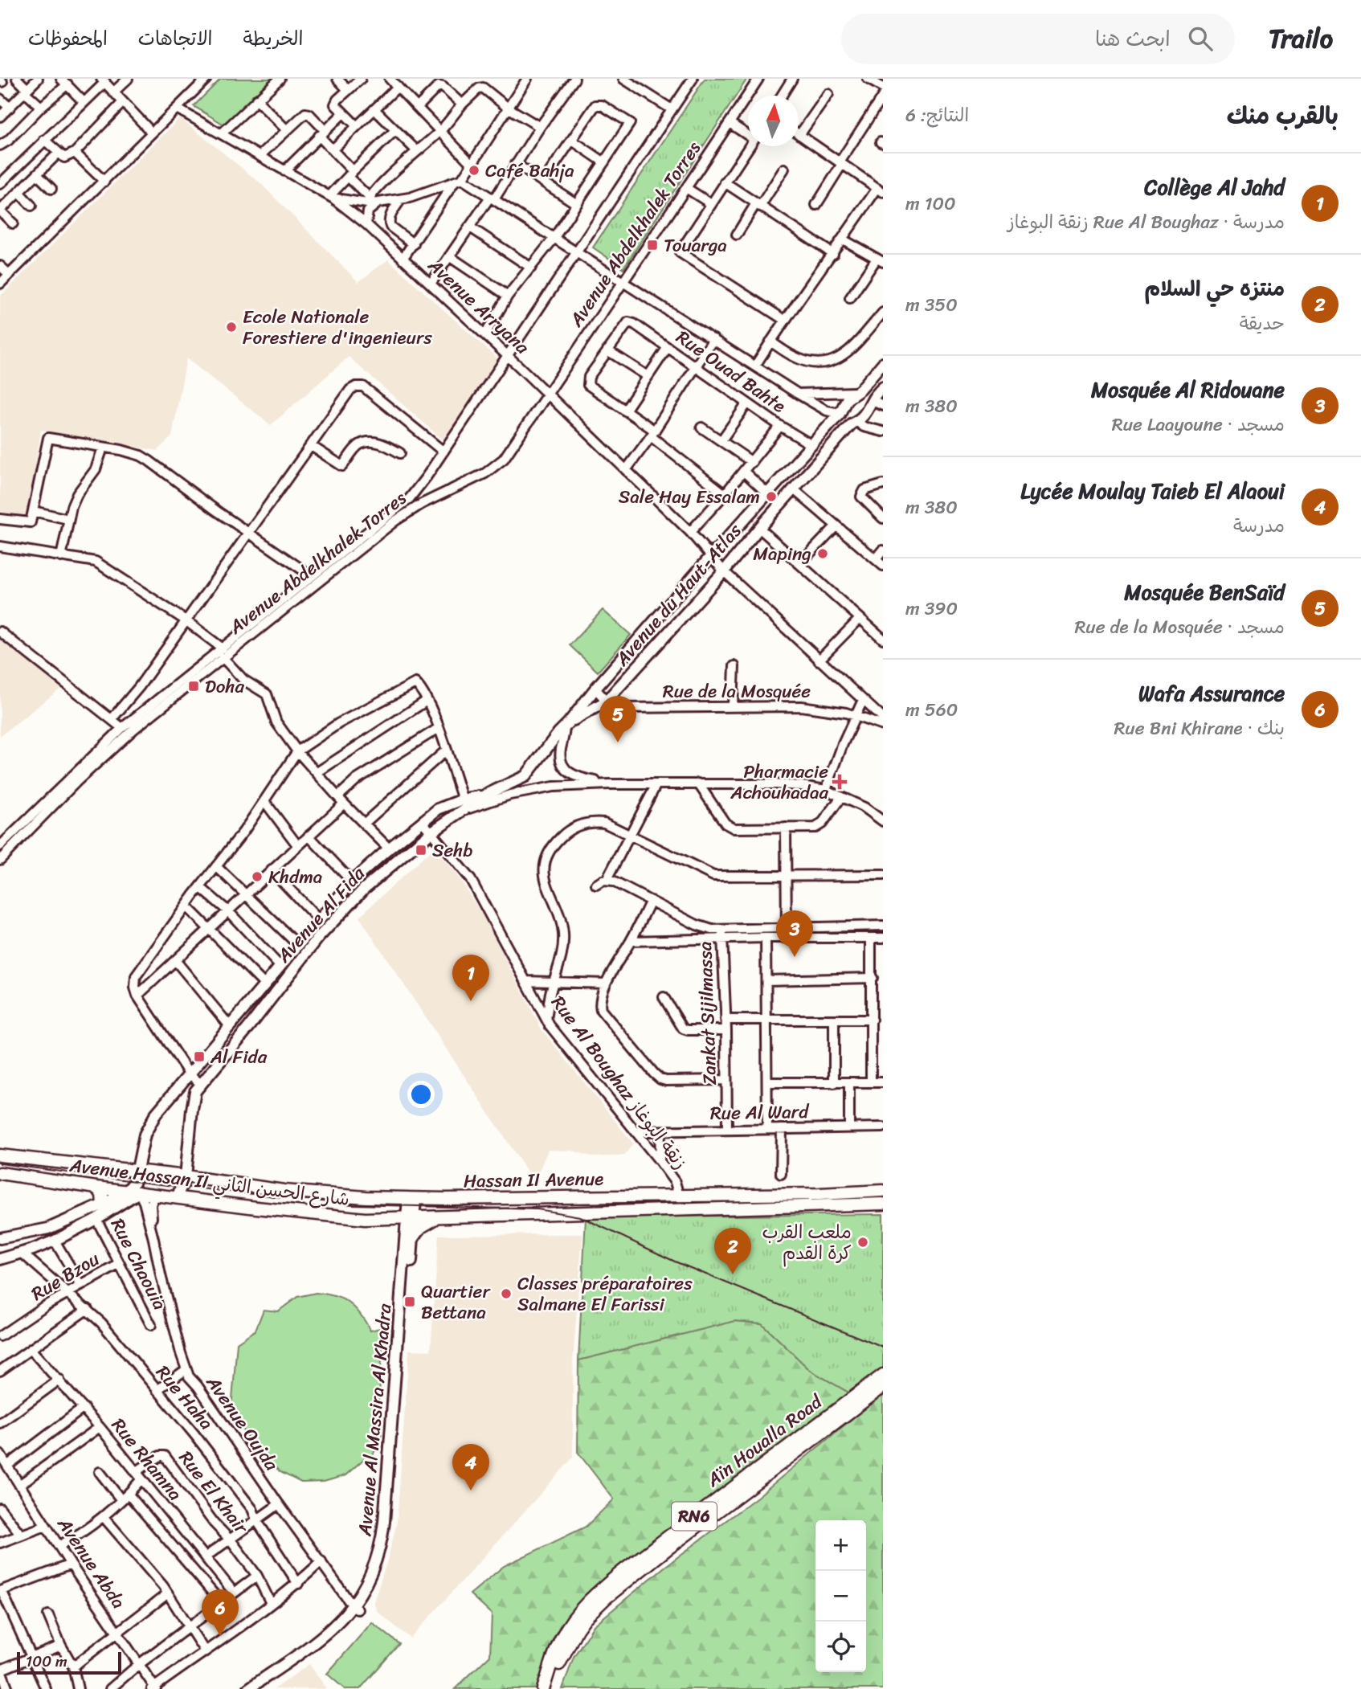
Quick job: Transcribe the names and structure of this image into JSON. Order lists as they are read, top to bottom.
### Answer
{
  "streets": {
    "highway": [
      "Hassan II Avenue",
      "Avenue Hassan II شارع الحسن الثاني",
      "Aïn Houalla Road",
      "RN6"
    ],
    "main road": ["Avenue du Haut-Atlas", "Avenue Al Fida", "Avenue Al Massira Al Khadra"],
    "street": [
      "Avenue Abdelkhalek Torres",
      "Avenue Arryana",
      "Rue Ouad Bahte",
      "Rue de la Mosquée",
      "Zankat Sijilmassa",
      "Rue Al Boughaz زنقة البوغاز",
      "Rue Al Ward",
      "Rue Chaouia",
      "Rue Bzou",
      "Rue Haha",
      "Avenue Oujda",
      "Rue Rhamna",
      "Rue El Khair",
      "Avenue Abda"
    ]
  },
  "crossings": [
    ["Avenue Abdelkhalek Torres", "Avenue Arryana"],
    ["Avenue Arryana", "Avenue du Haut-Atlas"],
    ["Avenue du Haut-Atlas", "Rue de la Mosquée"],
    ["Avenue du Haut-Atlas", "Avenue Al Fida"],
    ["Avenue Al Fida", "Rue Al Boughaz زنقة البوغاز"],
    ["Avenue Al Fida", "Hassan II Avenue"],
    ["Avenue Al Fida", "Avenue Hassan II شارع الحسن الثاني"],
    ["Avenue Al Fida", "Avenue Oujda"],
    ["Zankat Sijilmassa", "Rue Al Ward"],
    ["Rue Al Boughaz زنقة البوغاز", "Rue Al Ward"],
    ["Rue Al Boughaz زنقة البوغاز", "Hassan II Avenue"],
    ["Hassan II Avenue", "Avenue Hassan II شارع الحسن الثاني"],
    ["Hassan II Avenue", "Avenue Al Massira Al Khadra"],
    ["Avenue Hassan II شارع الحسن الثاني", "Avenue Al Massira Al Khadra"],
    ["Avenue Hassan II شارع الحسن الثاني", "Avenue Oujda"],
    ["Rue Chaouia", "Rue Bzou"],
    ["Rue Bzou", "Rue Haha"],
    ["Avenue Al Massira Al Khadra", "Avenue Oujda"],
    ["Rue Rhamna", "Rue El Khair"]
  ],
  "places": {
    "other": [
      "Café Bahja",
      "Ecole Nationale Forestiere d'ingenieurs",
      "Sale Hay Essalam",
      "Maping",
      "Khdma",
      "ملعب القرب كرة القدم",
      "Classes préparatoires Salmane El Farissi"
    ],
    "transit": [
      "Touarga",
      "Doha",
      "Sehb",
      "Al Fida",
      "Quartier Bettana"
    ],
    "health": ["Pharmacie Achouhadaa"]
  },
  "scale_bar": "100 m",
  "north": "top",
  "page": {
    "header": "Trailo",
    "search": "ابحث هنا",
    "nav": ["الخريطة", "الاتجاهات", "المحفوظات"],
    "heading": ["بالقرب منك", "النتائج: 6"],
    "list": [
      {
        "mark": "1",
        "name": "Collège Al Jahd",
        "note": "مدرسة · Rue Al Boughaz زنقة البوغاز",
        "value": "100 m"
      },
      {
        "mark": "2",
        "name": "منتزه حي السلام",
        "note": "حديقة",
        "value": "350 m"
      },
      {
        "mark": "3",
        "name": "Mosquée Al Ridouane",
        "note": "مسجد · Rue Laayoune",
        "value": "380 m"
      },
      {
        "mark": "4",
        "name": "Lycée Moulay Taieb El Alaoui",
        "note": "مدرسة",
        "value": "380 m"
      },
      {
        "mark": "5",
        "name": "Mosquée BenSaïd",
        "note": "مسجد · Rue de la Mosquée",
        "value": "390 m"
      },
      {
        "mark": "6",
        "name": "Wafa Assurance",
        "note": "بنك · Rue Bni Khirane",
        "value": "560 m"
      }
    ],
    "pins": [
      "5",
      "3",
      "1",
      "2",
      "4",
      "6"
    ],
    "map_buttons": ["+", "−"],
    "scale": "100 m"
  }
}
